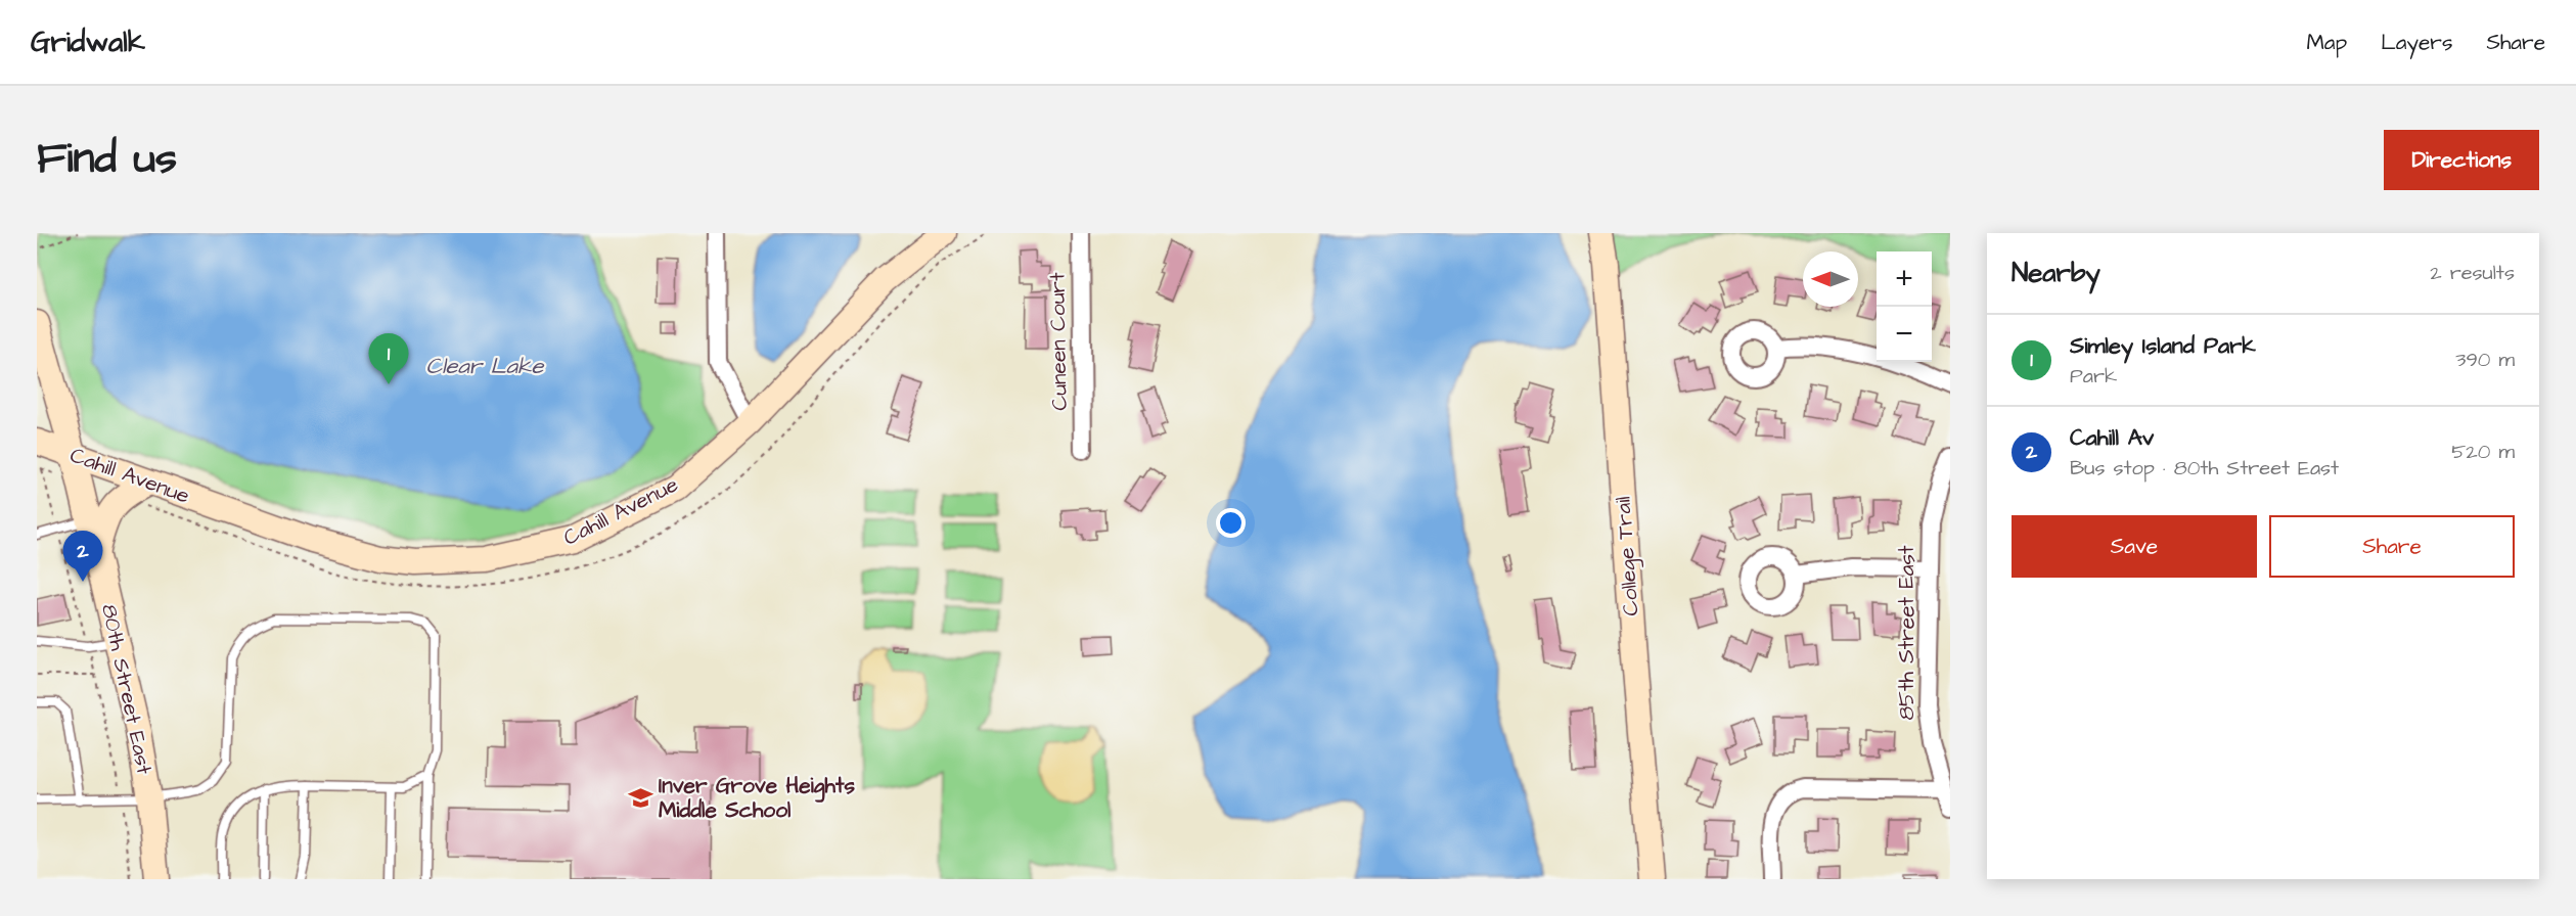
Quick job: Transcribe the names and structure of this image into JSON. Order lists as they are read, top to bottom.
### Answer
{
  "streets": {
    "street": [
      "Cuneen Court",
      "Cahill Avenue",
      "College Trail",
      "85th Street East",
      "80th Street East"
    ]
  },
  "crossings": [
    ["Cahill Avenue", "80th Street East"]
  ],
  "water": ["Clear Lake"],
  "places": {
    "school or university": ["Inver Grove Heights Middle School"]
  },
  "north": "left",
  "page": {
    "header": "Gridwalk",
    "nav": ["Map", "Layers", "Share"],
    "title": "Find us",
    "buttons": [
      "Directions",
      ["Save", "Share"]
    ],
    "heading": ["Nearby", "2 results"],
    "map_buttons": ["+", "−"],
    "list": [
      {
        "mark": "1",
        "name": "Simley Island Park",
        "note": "Park",
        "value": "390 m"
      },
      {
        "mark": "2",
        "name": "Cahill Av",
        "note": "Bus stop · 80th Street East",
        "value": "520 m"
      }
    ],
    "pins": ["1", "2"]
  }
}
